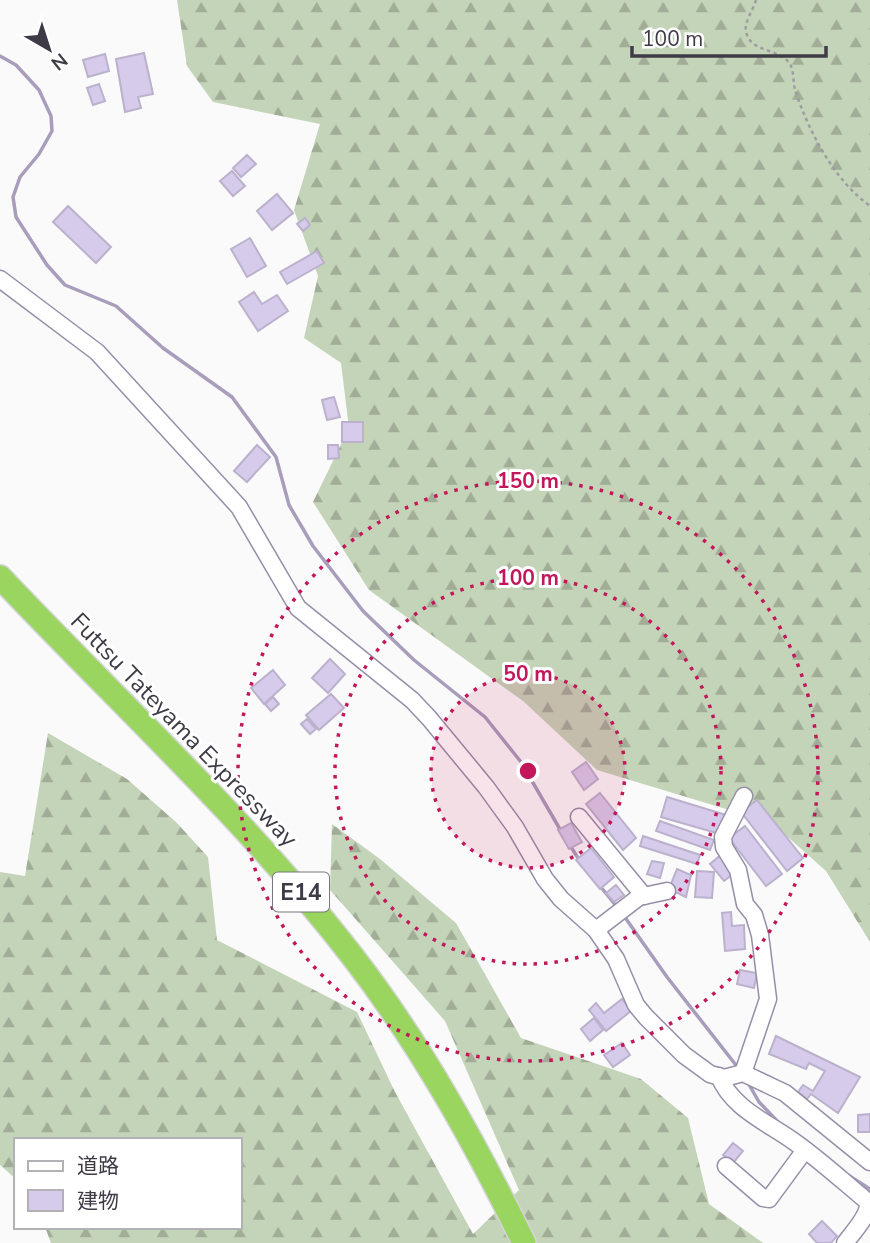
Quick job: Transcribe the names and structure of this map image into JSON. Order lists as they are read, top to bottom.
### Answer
{
  "streets": {
    "highway": ["Futtsu Tateyama Expressway", "E14"]
  },
  "legend": ["道路", "建物"],
  "scale_bar": "100 m",
  "north": "bottom right",
  "rings": ["150 m", "100 m", "50 m"]
}
